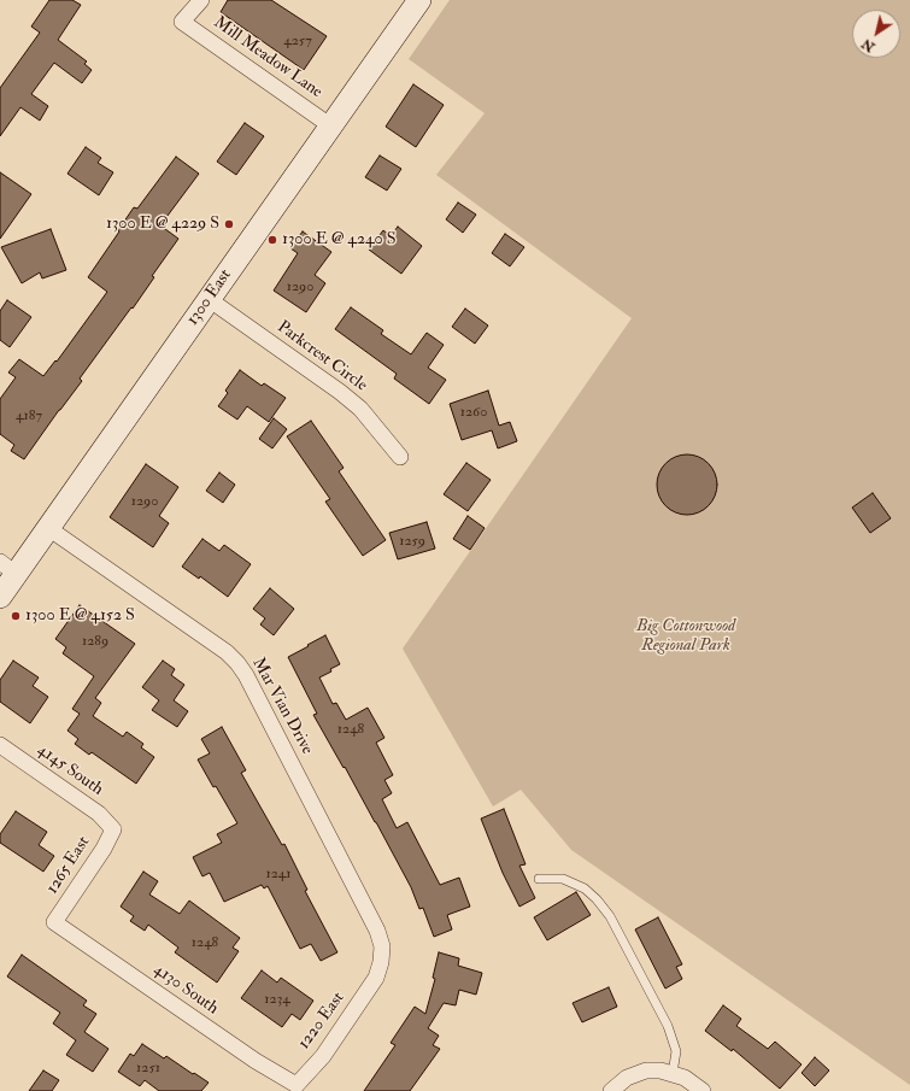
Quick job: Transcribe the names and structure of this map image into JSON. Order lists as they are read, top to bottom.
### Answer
{
  "streets": {
    "main road": ["1300 East"],
    "street": [
      "Mill Meadow Lane",
      "Parkcrest Circle",
      "Mar Vian Drive",
      "4145 South",
      "1265 East",
      "4130 South",
      "1220 East"
    ]
  },
  "crossings": [
    ["Mill Meadow Lane", "1300 East"],
    ["1300 East", "Parkcrest Circle"],
    ["1300 East", "Mar Vian Drive"],
    ["Mar Vian Drive", "1220 East"],
    ["4145 South", "1265 East"],
    ["1265 East", "4130 South"],
    ["4130 South", "1220 East"]
  ],
  "parks": ["Big Cottonwood Regional Park"],
  "places": ["1300 E @ 4229 S", "1300 E @ 4240 S", "1300 E @ 4152 S"],
  "house_numbers": [
    "4257",
    "1290",
    "1260",
    "4187",
    "1290",
    "1259",
    "1289",
    "1248",
    "1241",
    "1248",
    "1234",
    "1251"
  ],
  "north": "bottom left"
}
